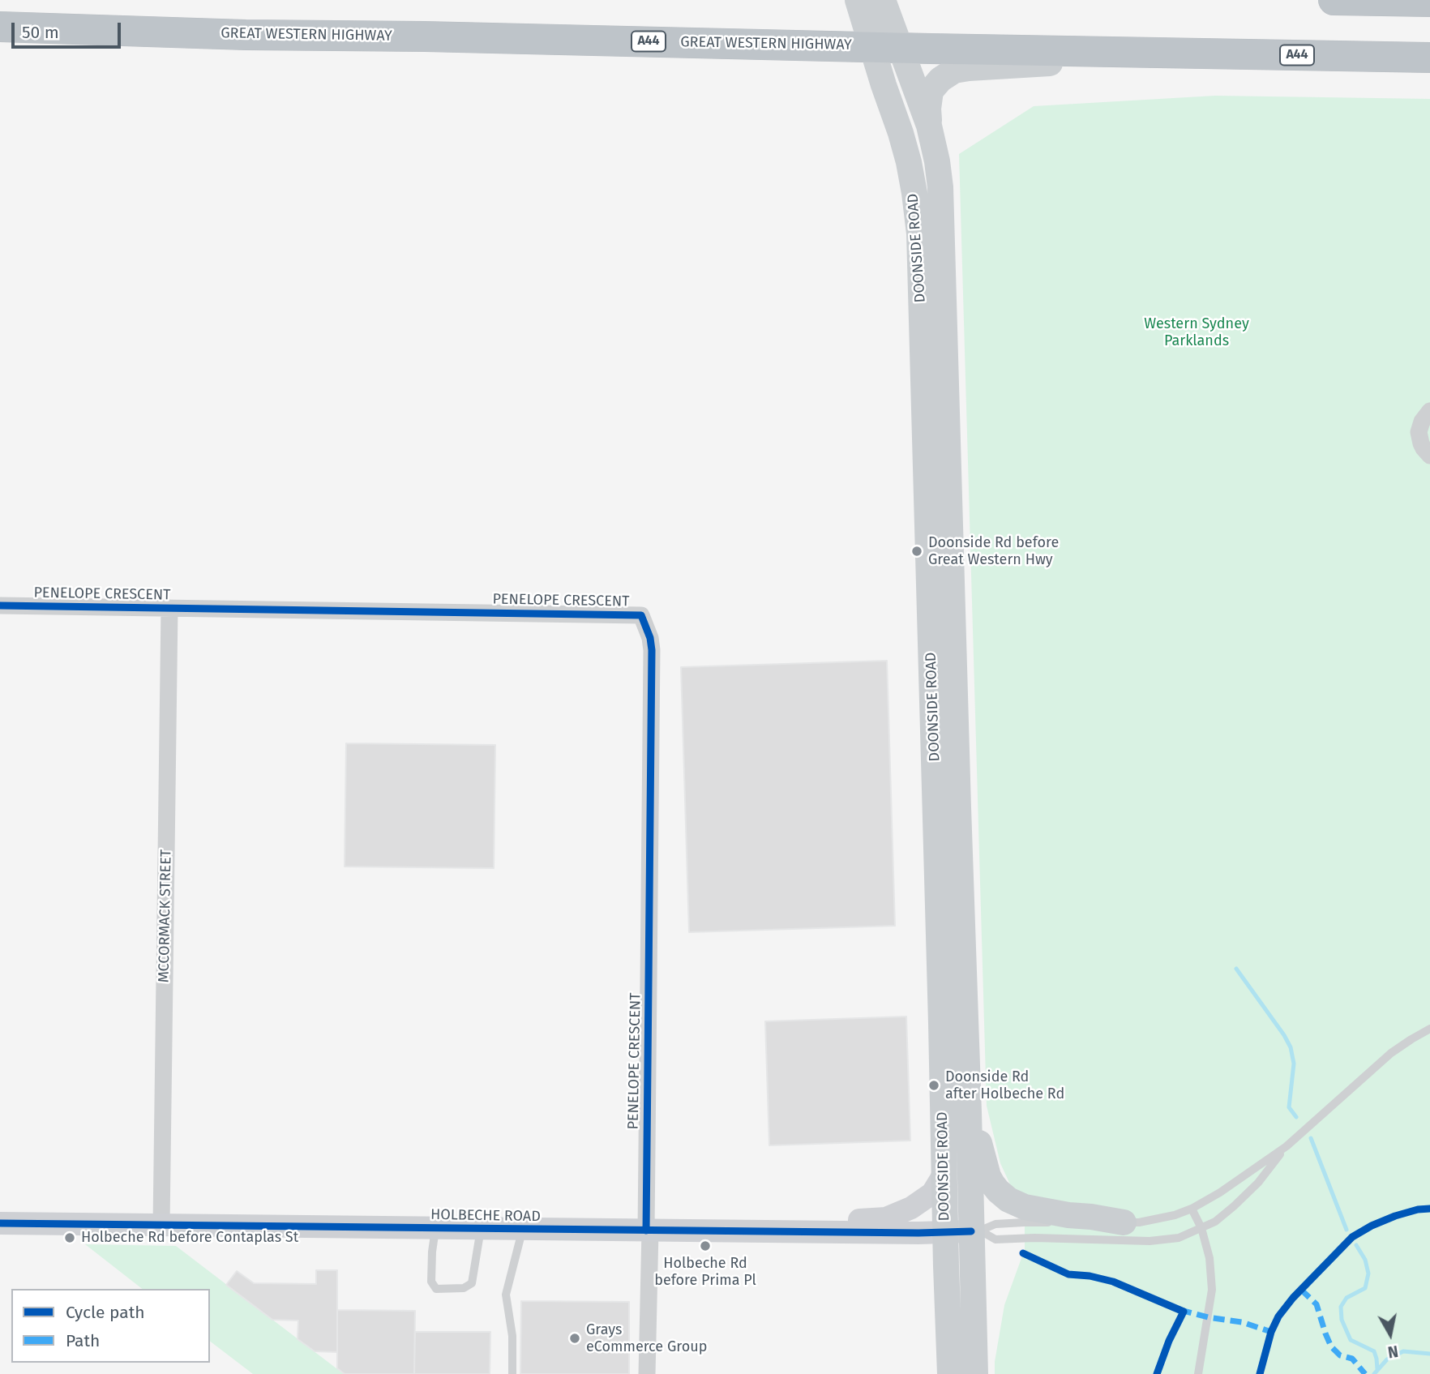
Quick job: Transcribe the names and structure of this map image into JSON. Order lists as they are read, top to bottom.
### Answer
{
  "streets": {
    "highway": ["GREAT WESTERN HIGHWAY", "A44"],
    "main road": ["DOONSIDE ROAD"],
    "street": ["PENELOPE CRESCENT", "MCCORMACK STREET", "HOLBECHE ROAD"]
  },
  "crossings": [
    ["GREAT WESTERN HIGHWAY", "DOONSIDE ROAD"],
    ["DOONSIDE ROAD", "HOLBECHE ROAD"],
    ["PENELOPE CRESCENT", "MCCORMACK STREET"],
    ["PENELOPE CRESCENT", "HOLBECHE ROAD"],
    ["MCCORMACK STREET", "HOLBECHE ROAD"]
  ],
  "parks": ["Western Sydney Parklands"],
  "places": [
    "Doonside Rd before Great Western Hwy",
    "Doonside Rd after Holbeche Rd",
    "Holbeche Rd before Contaplas St",
    "Holbeche Rd before Prima Pl",
    "Grays eCommerce Group"
  ],
  "legend": ["Cycle path", "Path"],
  "scale_bar": "50 m",
  "north": "bottom"
}
